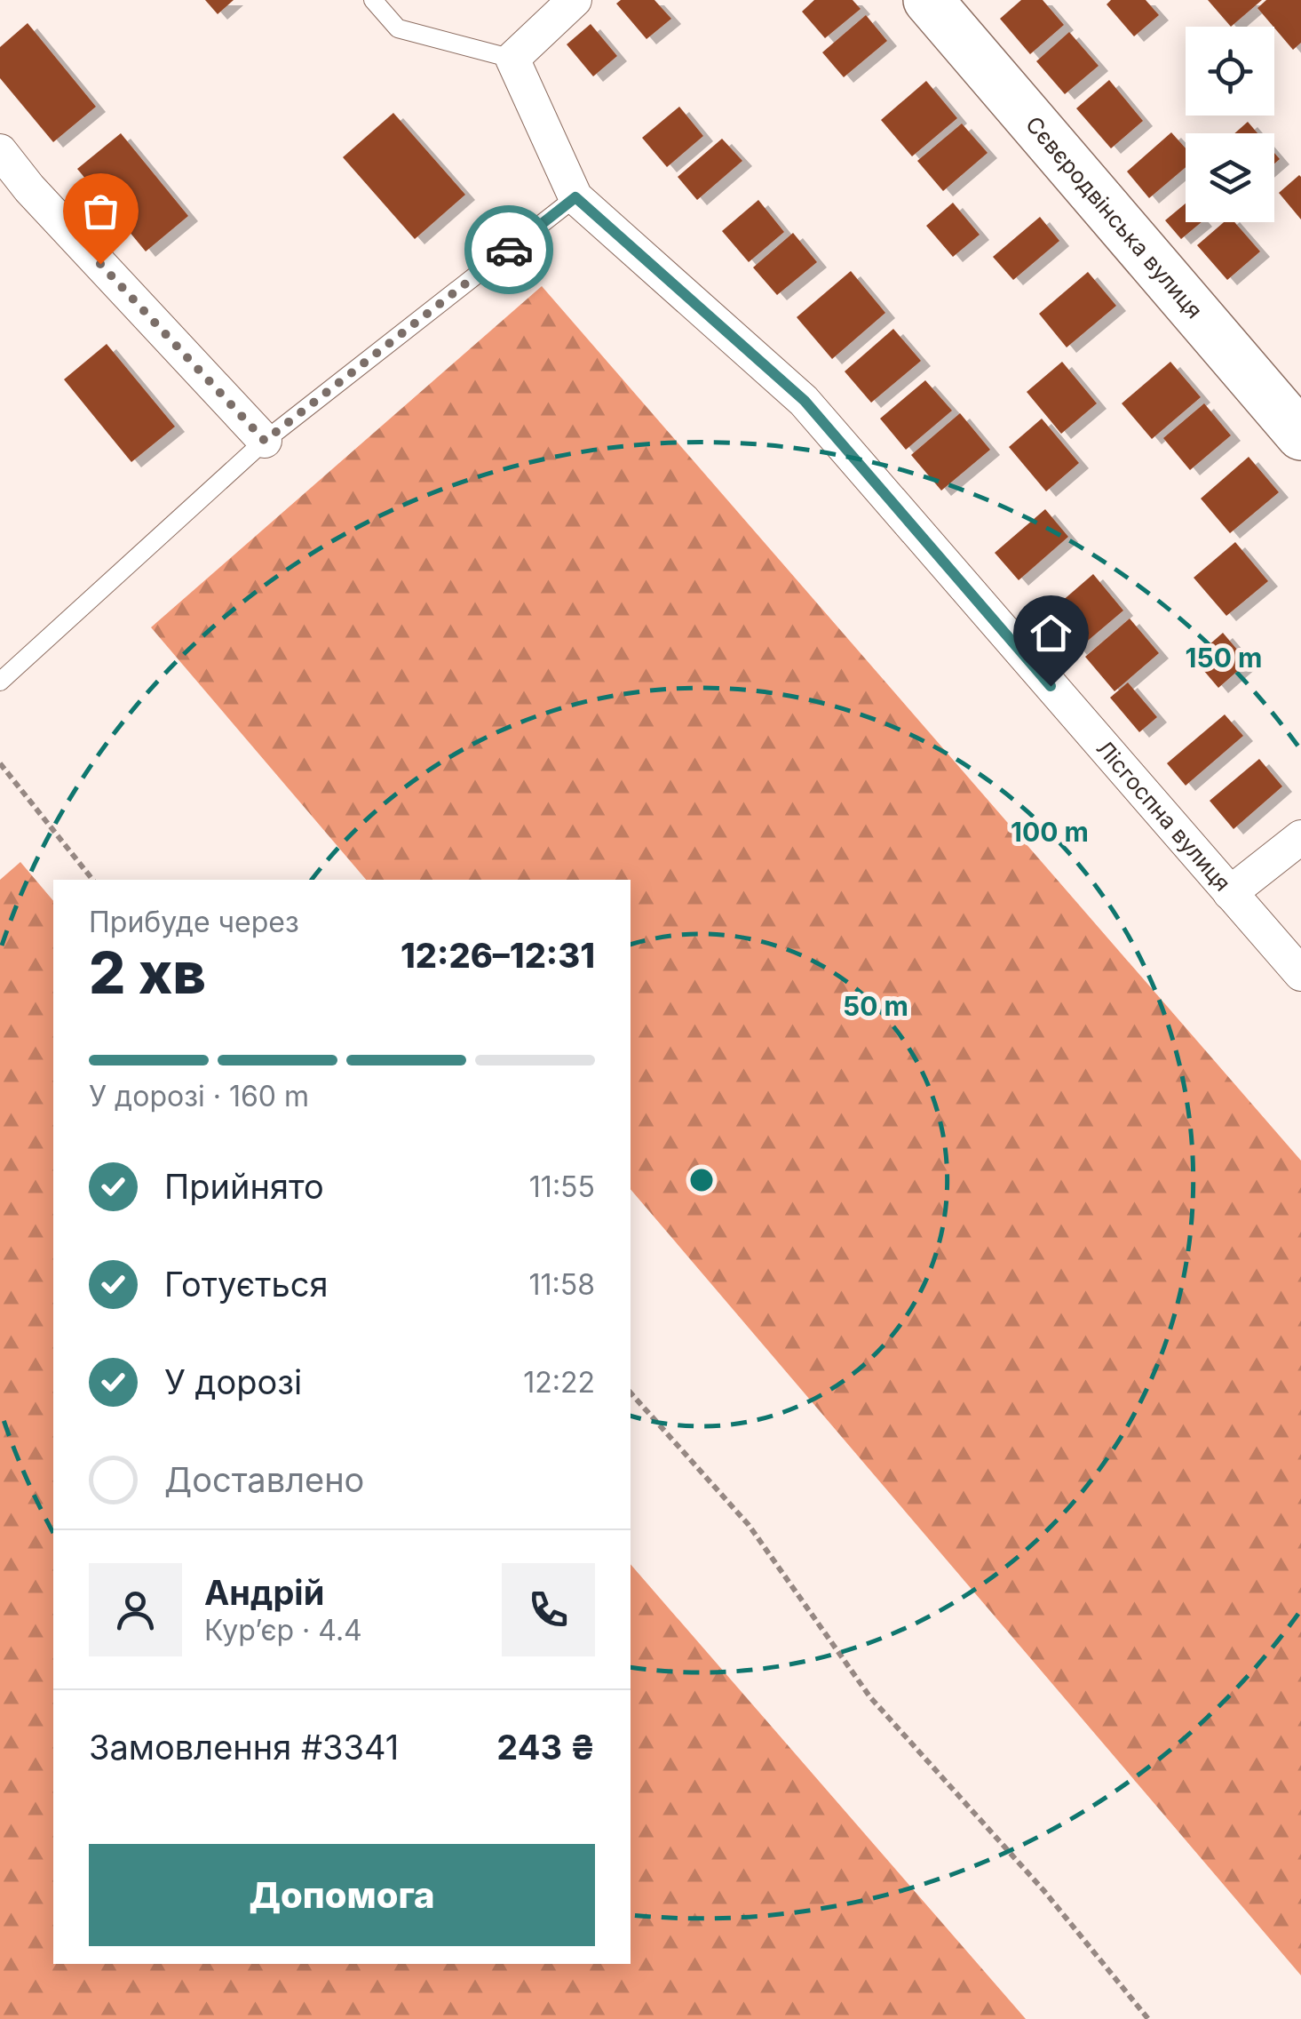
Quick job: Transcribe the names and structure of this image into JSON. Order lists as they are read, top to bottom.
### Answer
{
  "streets": {
    "street": ["Сєвєродвінська вулиця", "Лісгоспна вулиця"]
  },
  "page": {
    "heading": ["2 хв", "Прибуде через", "12:26–12:31"],
    "panel": [
      "Андрій",
      "Кур’єр · 4.4",
      "Замовлення #3341",
      "243 ₴"
    ],
    "bar": "У дорозі · 160 m",
    "list": [
      ["Прийнято", "11:55"],
      ["Готується", "11:58"],
      ["У дорозі", "12:22"],
      "Доставлено"
    ],
    "buttons": "Допомога"
  },
  "rings": ["150 m", "100 m", "50 m"]
}
